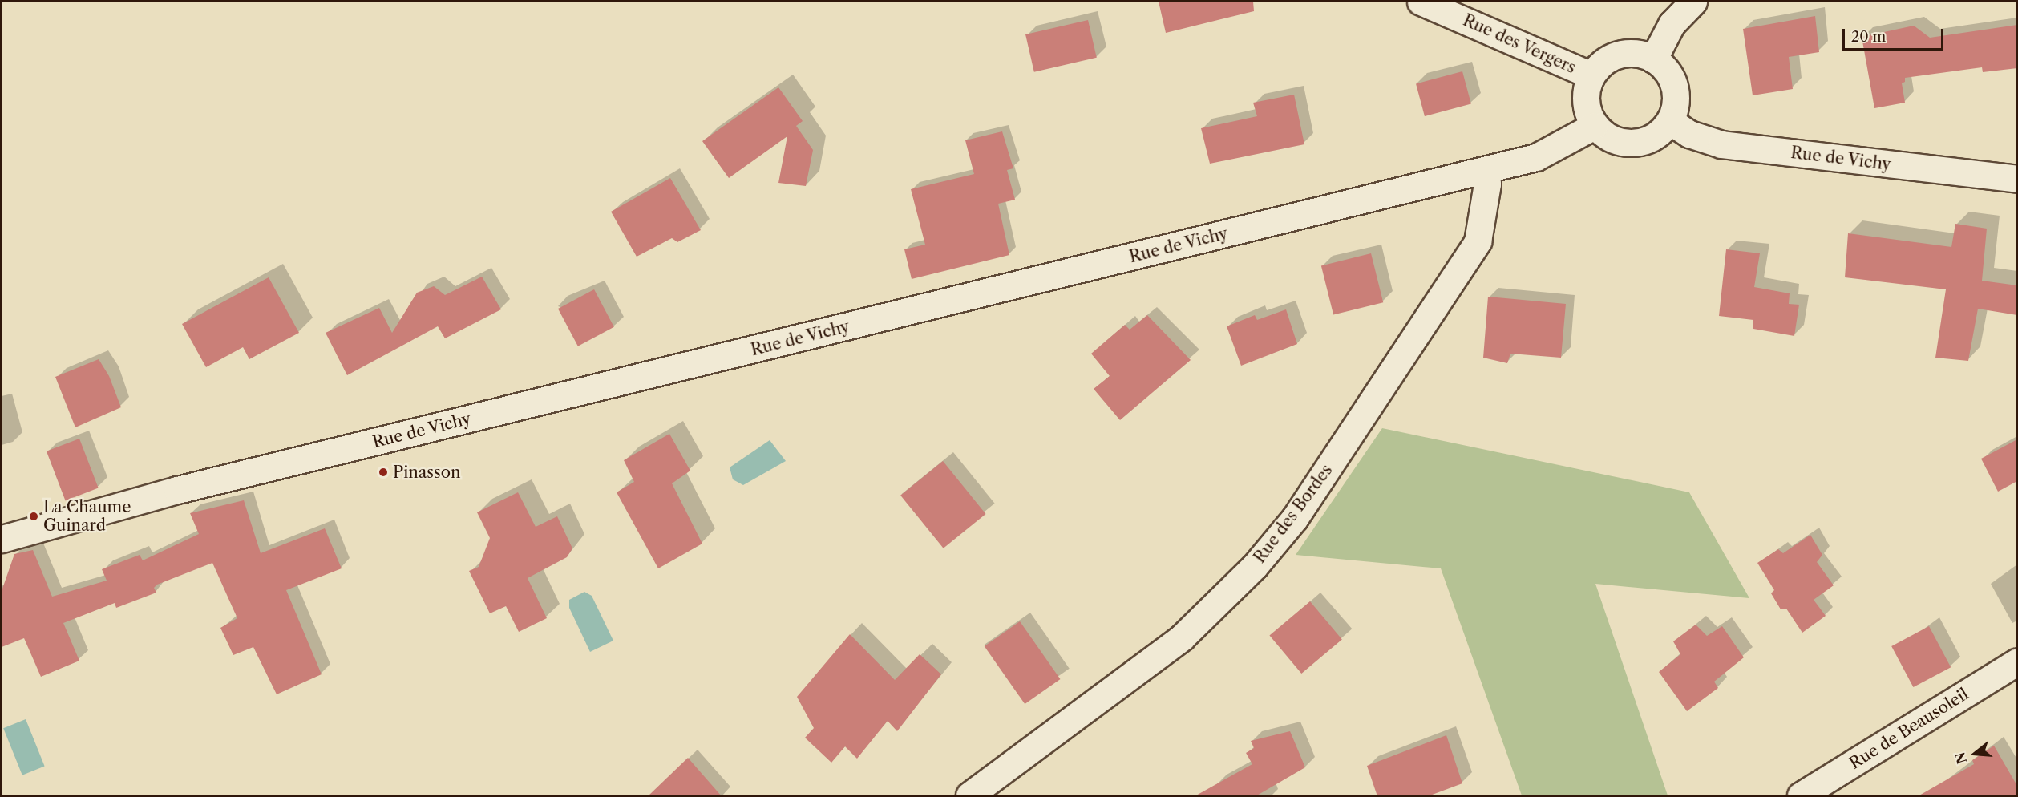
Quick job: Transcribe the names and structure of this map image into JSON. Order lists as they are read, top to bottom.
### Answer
{
  "streets": {
    "street": [
      "Rue des Vergers",
      "Rue de Vichy",
      "Rue des Bordes",
      "Rue de Beausoleil"
    ]
  },
  "crossings": [
    ["Rue des Vergers", "Rue de Vichy"],
    ["Rue de Vichy", "Rue des Bordes"]
  ],
  "places": ["Pinasson", "La Chaume Guinard"],
  "scale_bar": "20 m",
  "north": "left"
}
